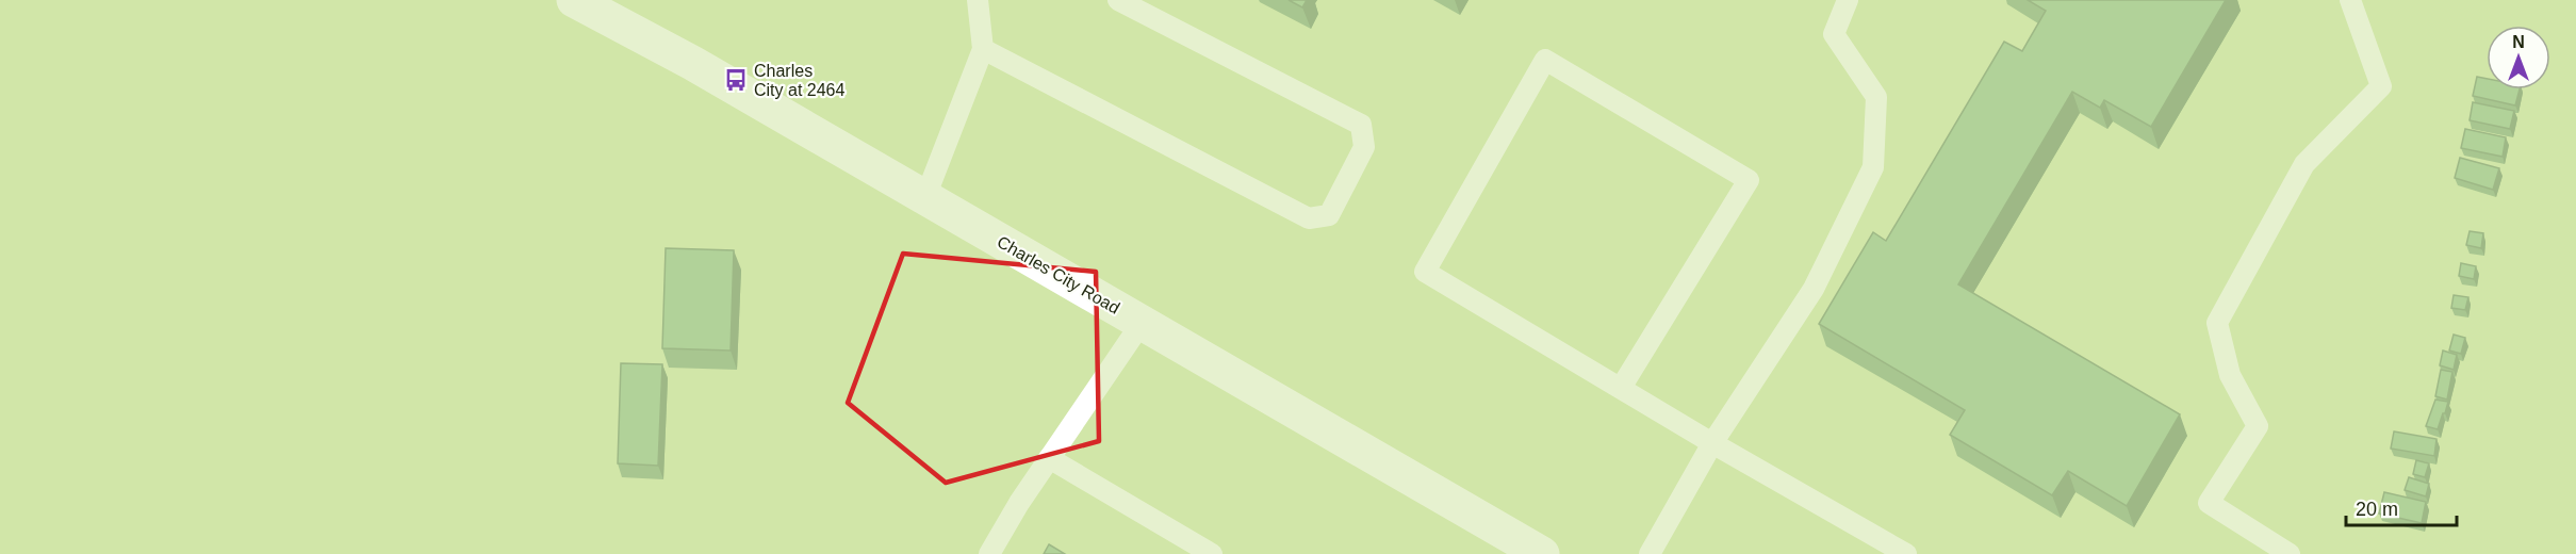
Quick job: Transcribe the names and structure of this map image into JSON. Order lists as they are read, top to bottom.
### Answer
{
  "streets": {
    "main road": ["Charles City Road"]
  },
  "places": {
    "bus stop": ["Charles City at 2464"]
  },
  "scale_bar": "20 m",
  "north": "top"
}
